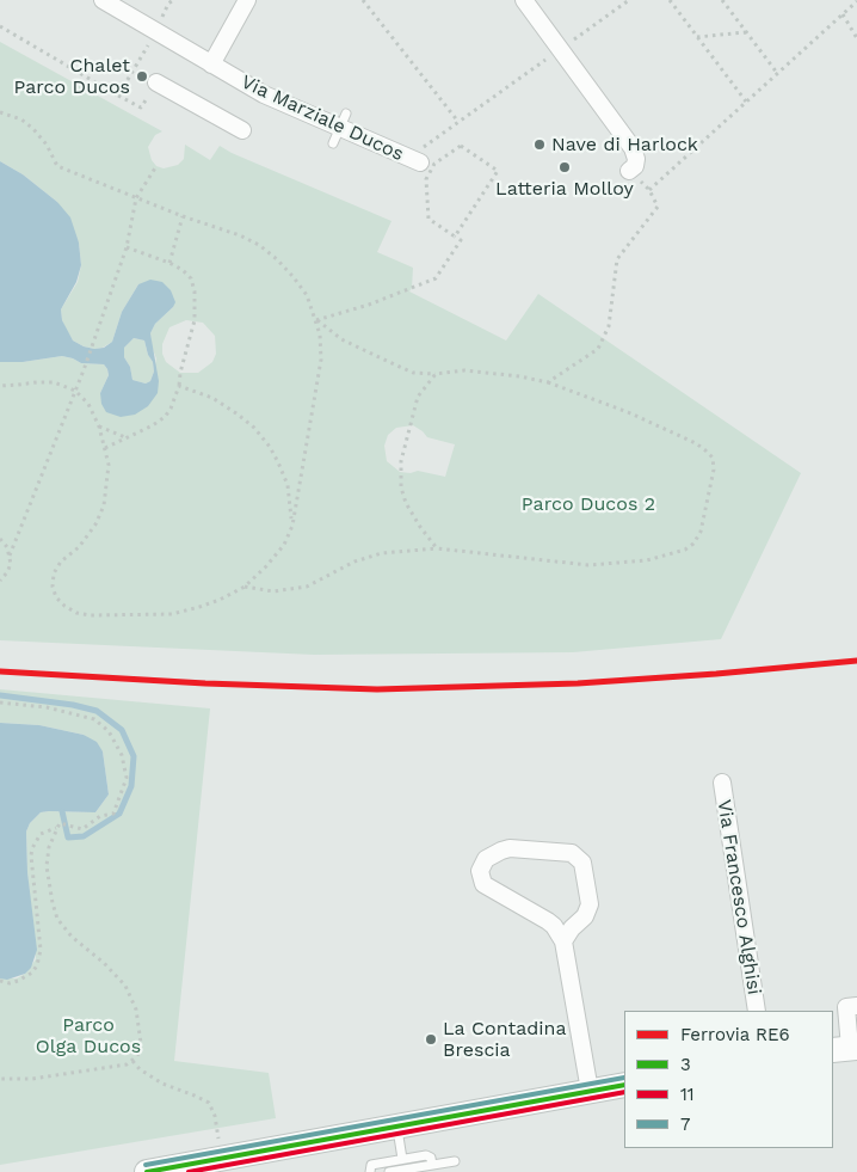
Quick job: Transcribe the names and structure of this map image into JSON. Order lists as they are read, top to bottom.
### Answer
{
  "streets": {
    "street": ["Via Marziale Ducos", "Via Francesco Alghisi"]
  },
  "parks": ["Parco Ducos 2", "Parco Olga Ducos"],
  "places": [
    "Chalet Parco Ducos",
    "Nave di Harlock",
    "Latteria Molloy",
    "La Contadina Brescia"
  ],
  "lines": [
    "rail line RE6",
    "transit line 7",
    "transit line 3",
    "transit line 11"
  ],
  "legend": [
    "Ferrovia RE6",
    "3",
    "11",
    "7"
  ]
}
